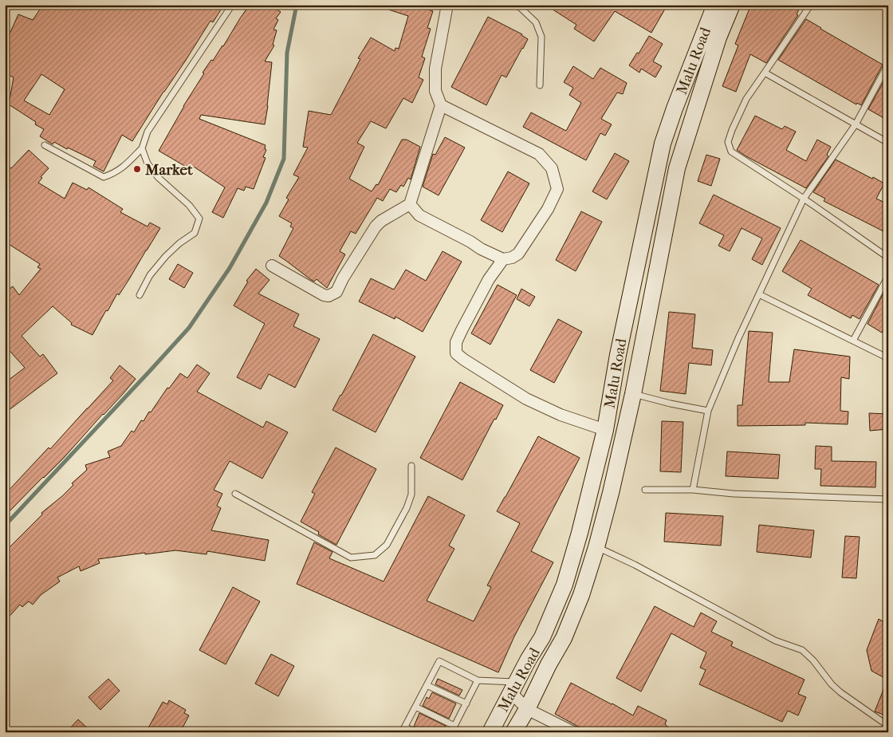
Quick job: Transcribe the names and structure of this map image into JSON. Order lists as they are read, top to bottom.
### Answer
{
  "streets": {
    "main road": ["Malu Road"]
  },
  "places": ["Market"]
}
